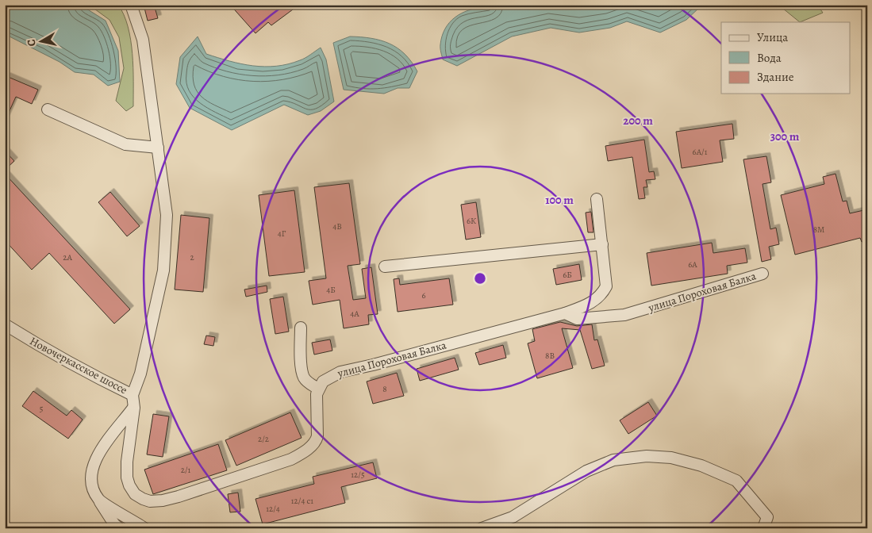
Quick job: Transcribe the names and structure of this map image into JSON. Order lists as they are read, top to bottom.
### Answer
{
  "streets": {
    "street": ["улица Пороховая Балка", "Новочеркасское шоссе"]
  },
  "house_numbers": [
    "6А/1",
    "6К",
    "4В",
    "8М",
    "4Г",
    "2А",
    "2",
    "6А",
    "6Б",
    "4Б",
    "6",
    "4А",
    "8В",
    "8",
    "5",
    "2/2",
    "2/1",
    "12/5",
    "12/4 с1",
    "12/4"
  ],
  "legend": ["Улица", "Вода", "Здание"],
  "north": "left",
  "rings": ["200 m", "300 m", "100 m"]
}
